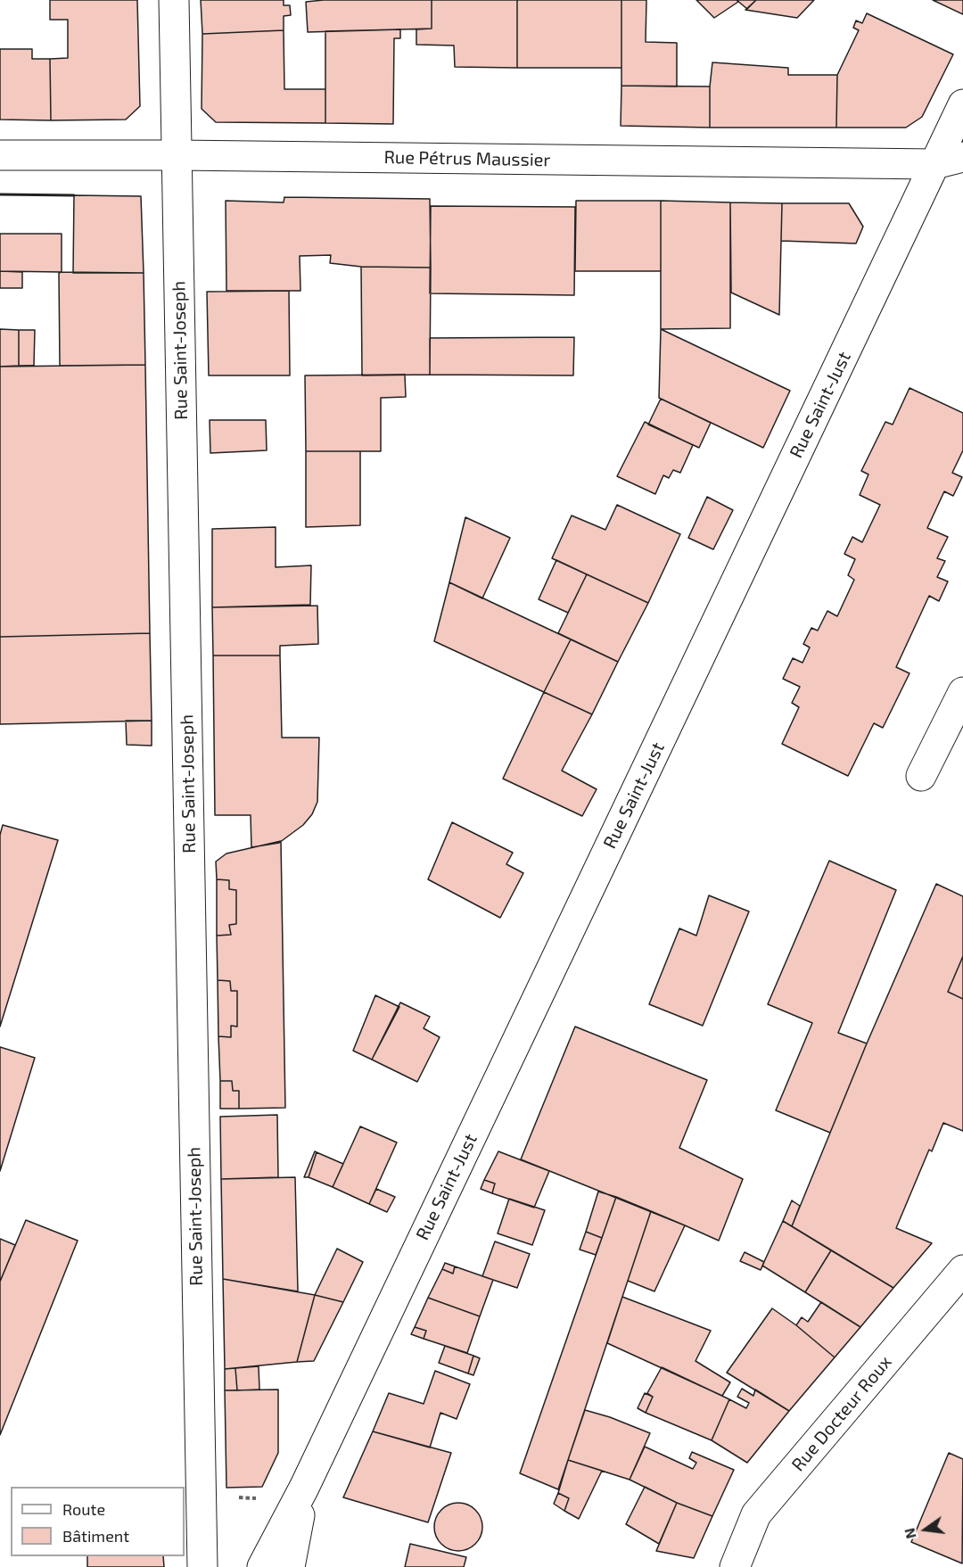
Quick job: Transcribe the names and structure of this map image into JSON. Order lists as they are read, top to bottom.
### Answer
{
  "streets": {
    "street": [
      "Rue Pétrus Maussier",
      "Rue Saint-Joseph",
      "Rue Saint-Just",
      "Rue Docteur Roux"
    ]
  },
  "crossings": [
    ["Rue Pétrus Maussier", "Rue Saint-Joseph"],
    ["Rue Pétrus Maussier", "Rue Saint-Just"]
  ],
  "legend": ["Route", "Bâtiment"],
  "north": "left"
}
